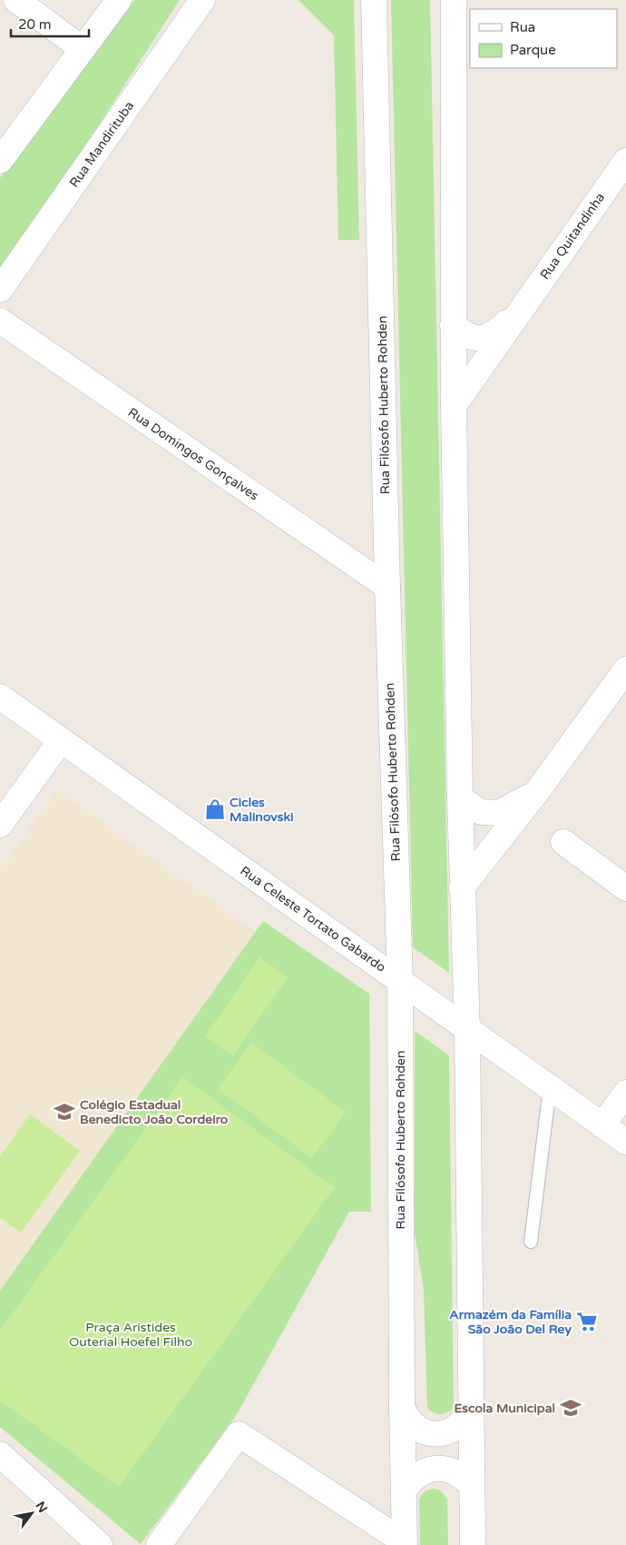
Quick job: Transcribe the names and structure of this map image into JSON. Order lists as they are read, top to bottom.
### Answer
{
  "streets": {
    "street": [
      "Rua Mandirituba",
      "Rua Quitandinha",
      "Rua Filósofo Huberto Rohden",
      "Rua Domingos Gonçalves",
      "Rua Celeste Tortato Gabardo"
    ]
  },
  "crossings": [
    ["Rua Filósofo Huberto Rohden", "Rua Domingos Gonçalves"],
    ["Rua Filósofo Huberto Rohden", "Rua Celeste Tortato Gabardo"]
  ],
  "parks": ["Praça Aristides Outerial Hoefel Filho"],
  "places": {
    "shop": ["Cicles Malinovski"],
    "school or university": ["Colégio Estadual Benedicto João Cordeiro", "Escola Municipal"],
    "supermarket": ["Armazém da Família São João Del Rey"]
  },
  "legend": ["Rua", "Parque"],
  "scale_bar": "20 m",
  "north": "top right"
}
